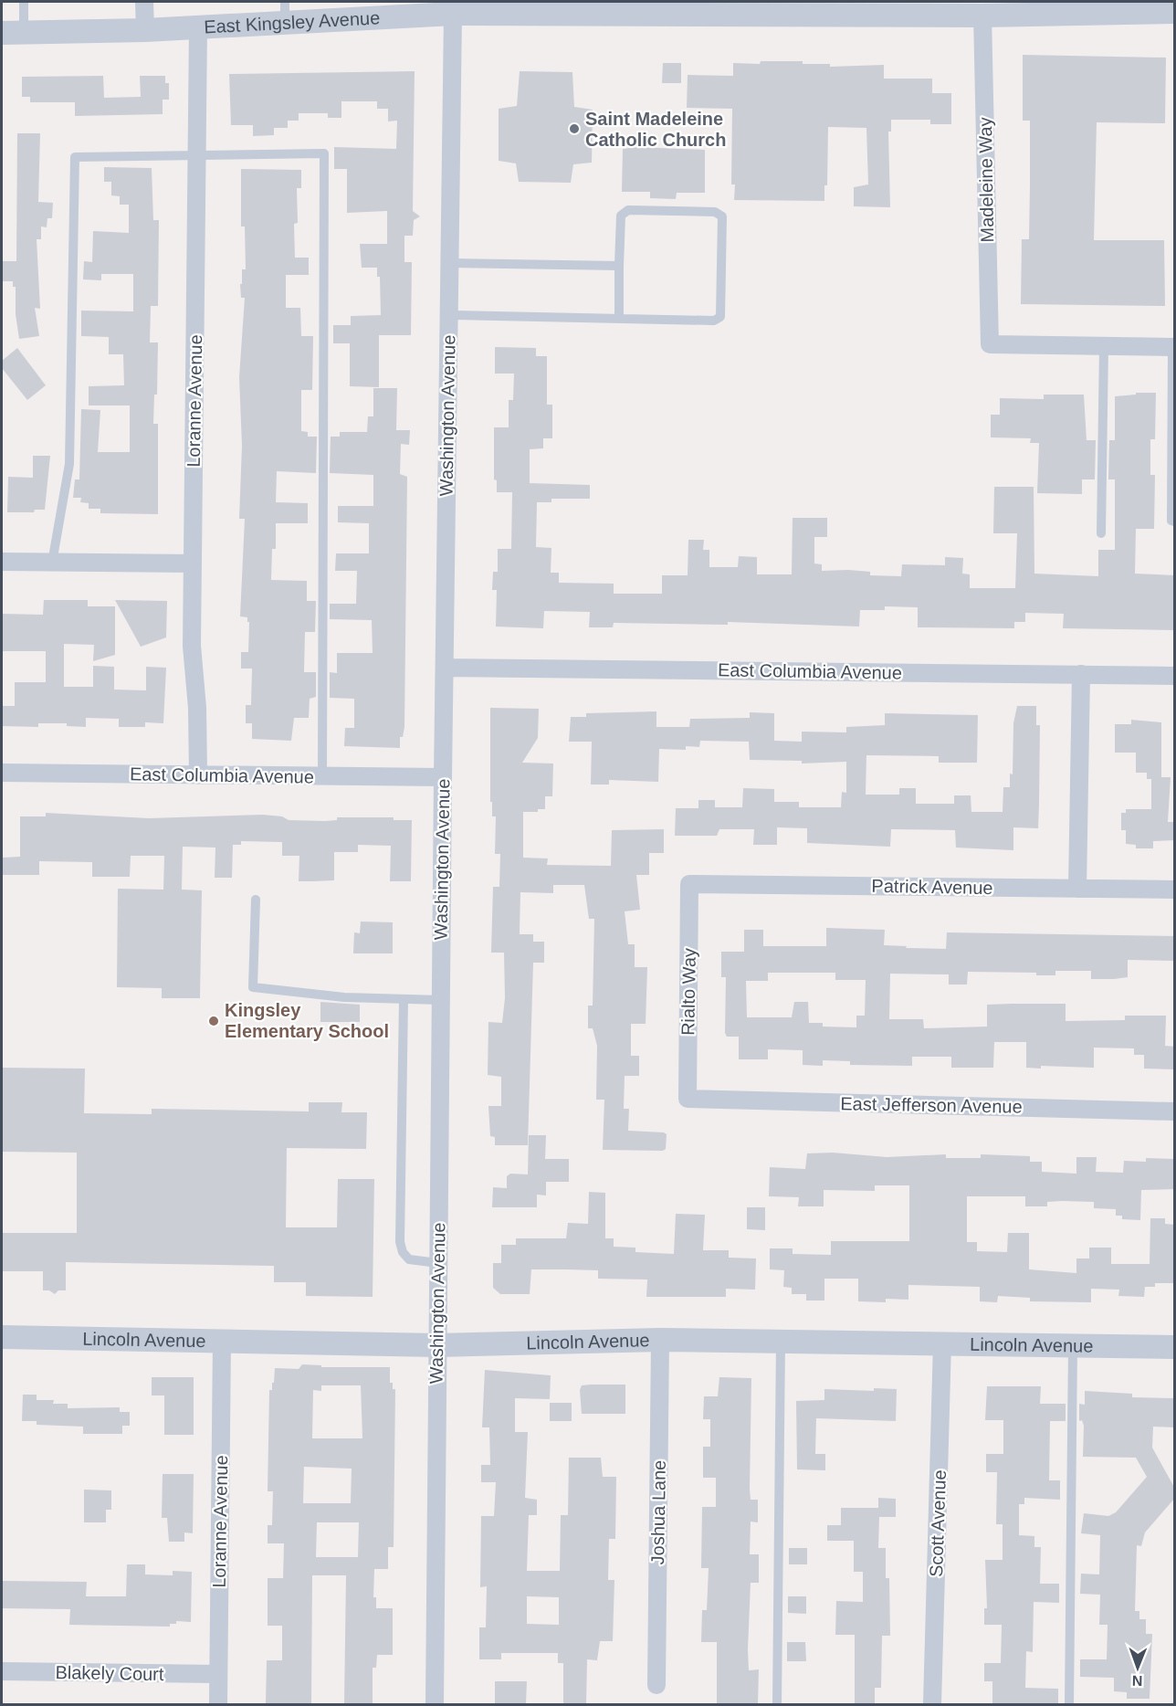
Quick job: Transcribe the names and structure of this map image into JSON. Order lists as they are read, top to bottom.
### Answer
{
  "streets": {
    "street": [
      "East Kingsley Avenue",
      "Madeleine Way",
      "Loranne Avenue",
      "Washington Avenue",
      "East Columbia Avenue",
      "Patrick Avenue",
      "Rialto Way",
      "East Jefferson Avenue",
      "Lincoln Avenue",
      "Joshua Lane",
      "Scott Avenue",
      "Blakely Court"
    ]
  },
  "crossings": [
    ["East Kingsley Avenue", "Madeleine Way"],
    ["East Kingsley Avenue", "Loranne Avenue"],
    ["East Kingsley Avenue", "Washington Avenue"],
    ["Loranne Avenue", "East Columbia Avenue"],
    ["Loranne Avenue", "Lincoln Avenue"],
    ["Loranne Avenue", "Blakely Court"],
    ["Washington Avenue", "East Columbia Avenue"],
    ["Washington Avenue", "Lincoln Avenue"],
    ["Patrick Avenue", "Rialto Way"],
    ["Rialto Way", "East Jefferson Avenue"],
    ["Lincoln Avenue", "Joshua Lane"],
    ["Lincoln Avenue", "Scott Avenue"]
  ],
  "places": ["Saint Madeleine Catholic Church", "Kingsley Elementary School"],
  "north": "bottom"
}
